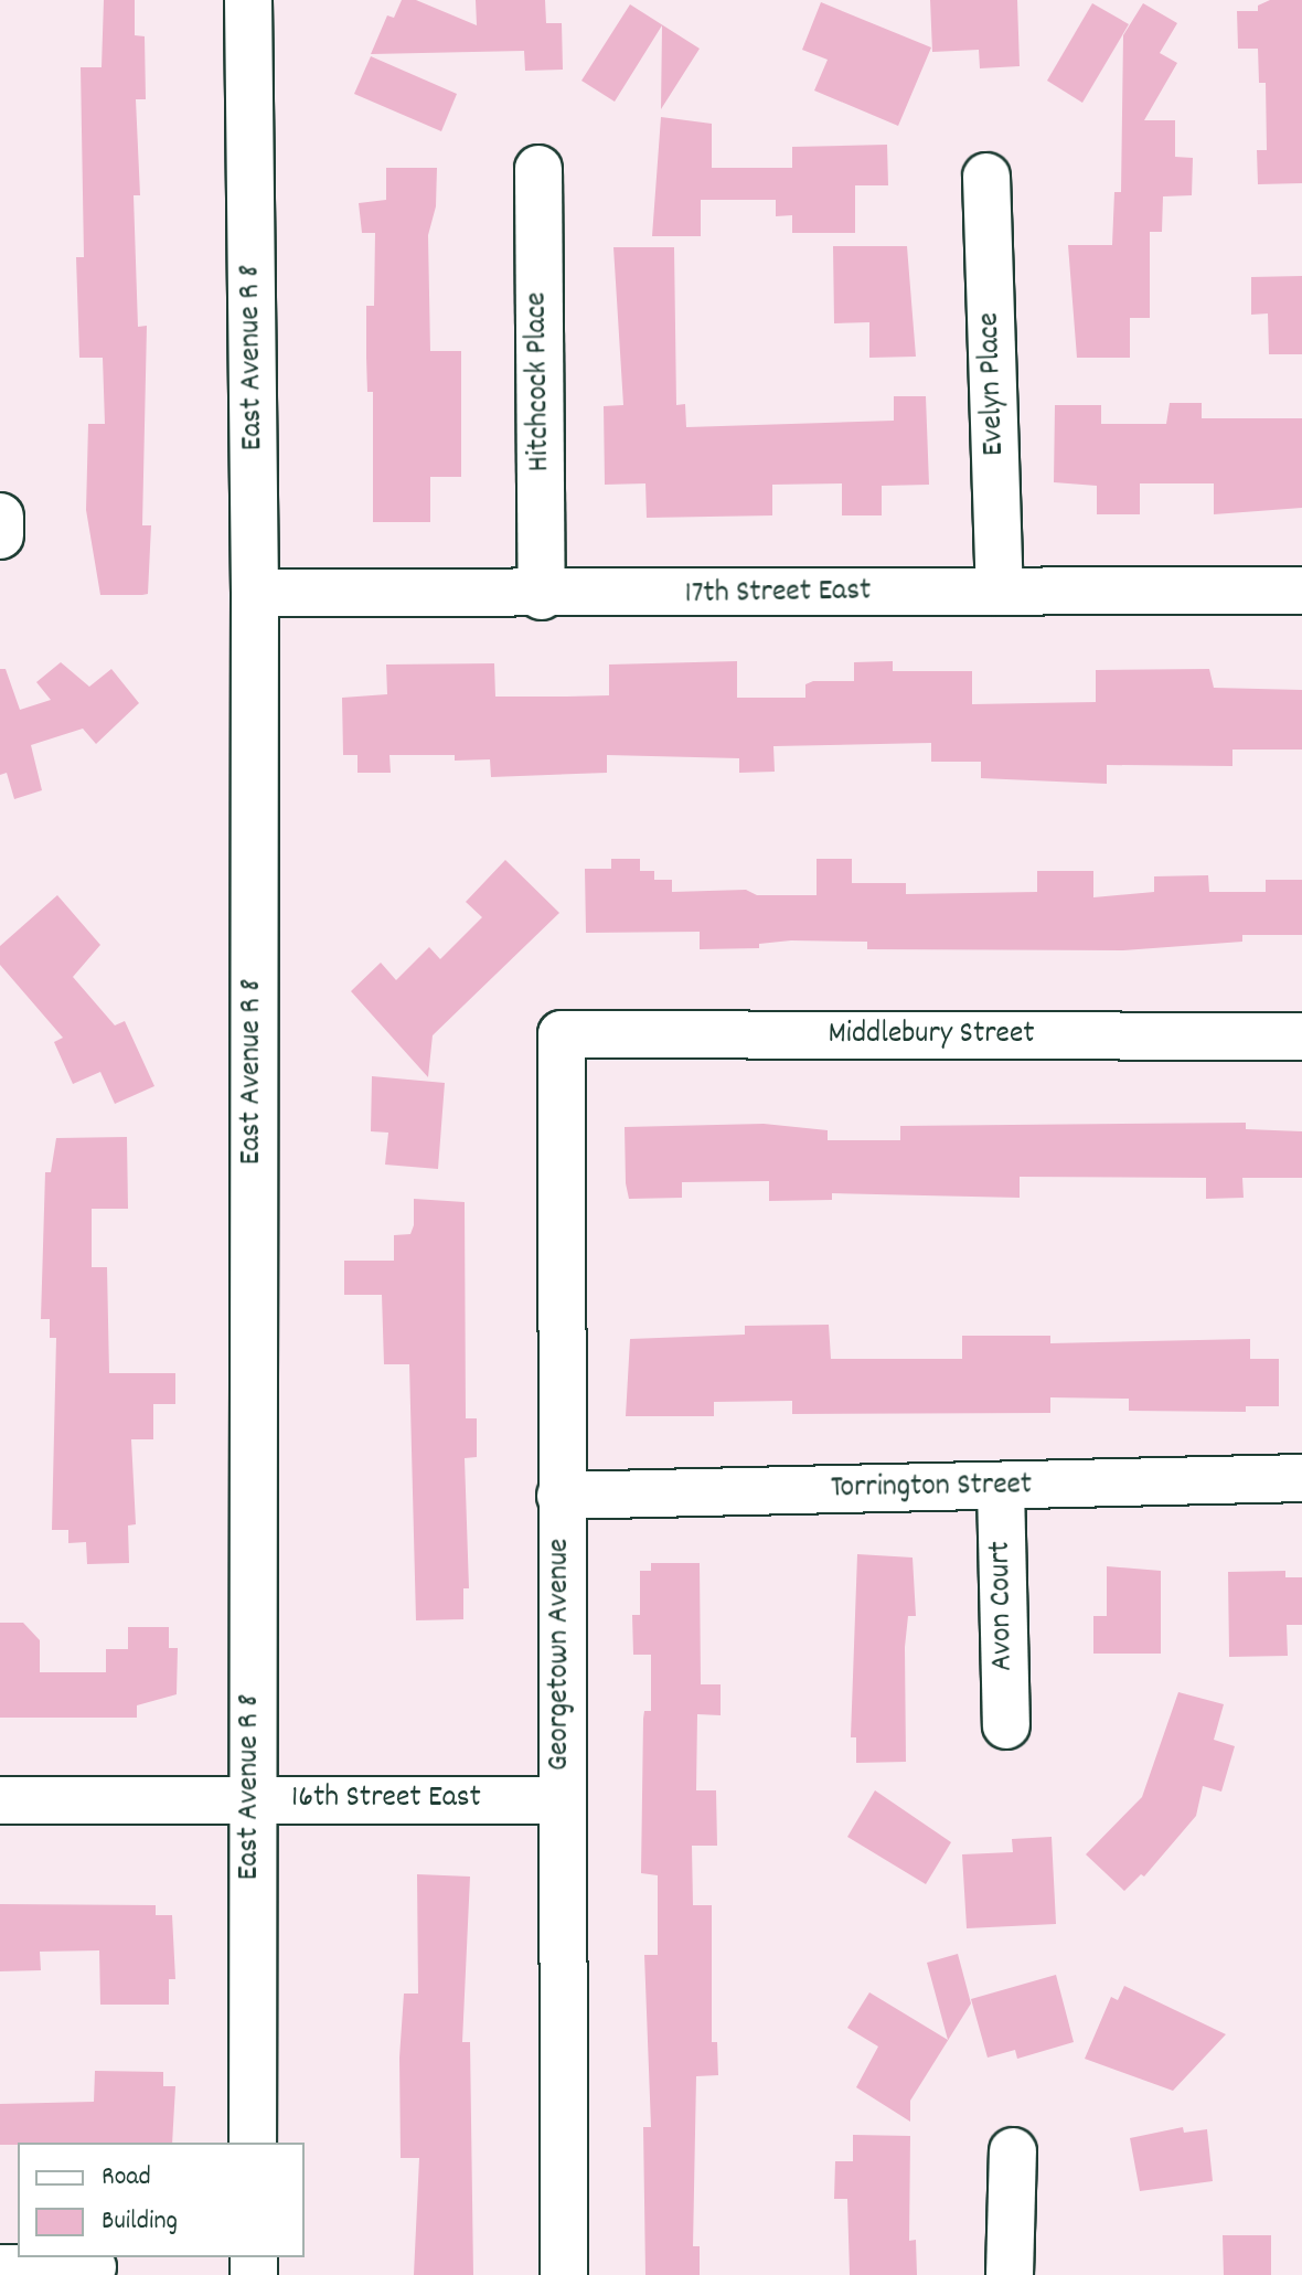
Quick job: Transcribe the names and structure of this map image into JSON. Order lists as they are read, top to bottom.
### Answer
{
  "streets": {
    "street": [
      "East Avenue R 8",
      "Hitchcock Place",
      "Evelyn Place",
      "17th Street East",
      "Middlebury Street",
      "Torrington Street",
      "Avon Court",
      "Georgetown Avenue",
      "16th Street East"
    ]
  },
  "crossings": [
    ["East Avenue R 8", "17th Street East"],
    ["East Avenue R 8", "16th Street East"],
    ["Hitchcock Place", "17th Street East"],
    ["Evelyn Place", "17th Street East"],
    ["Middlebury Street", "Georgetown Avenue"],
    ["Torrington Street", "Avon Court"],
    ["Torrington Street", "Georgetown Avenue"],
    ["Georgetown Avenue", "16th Street East"]
  ],
  "legend": ["Road", "Building"]
}
